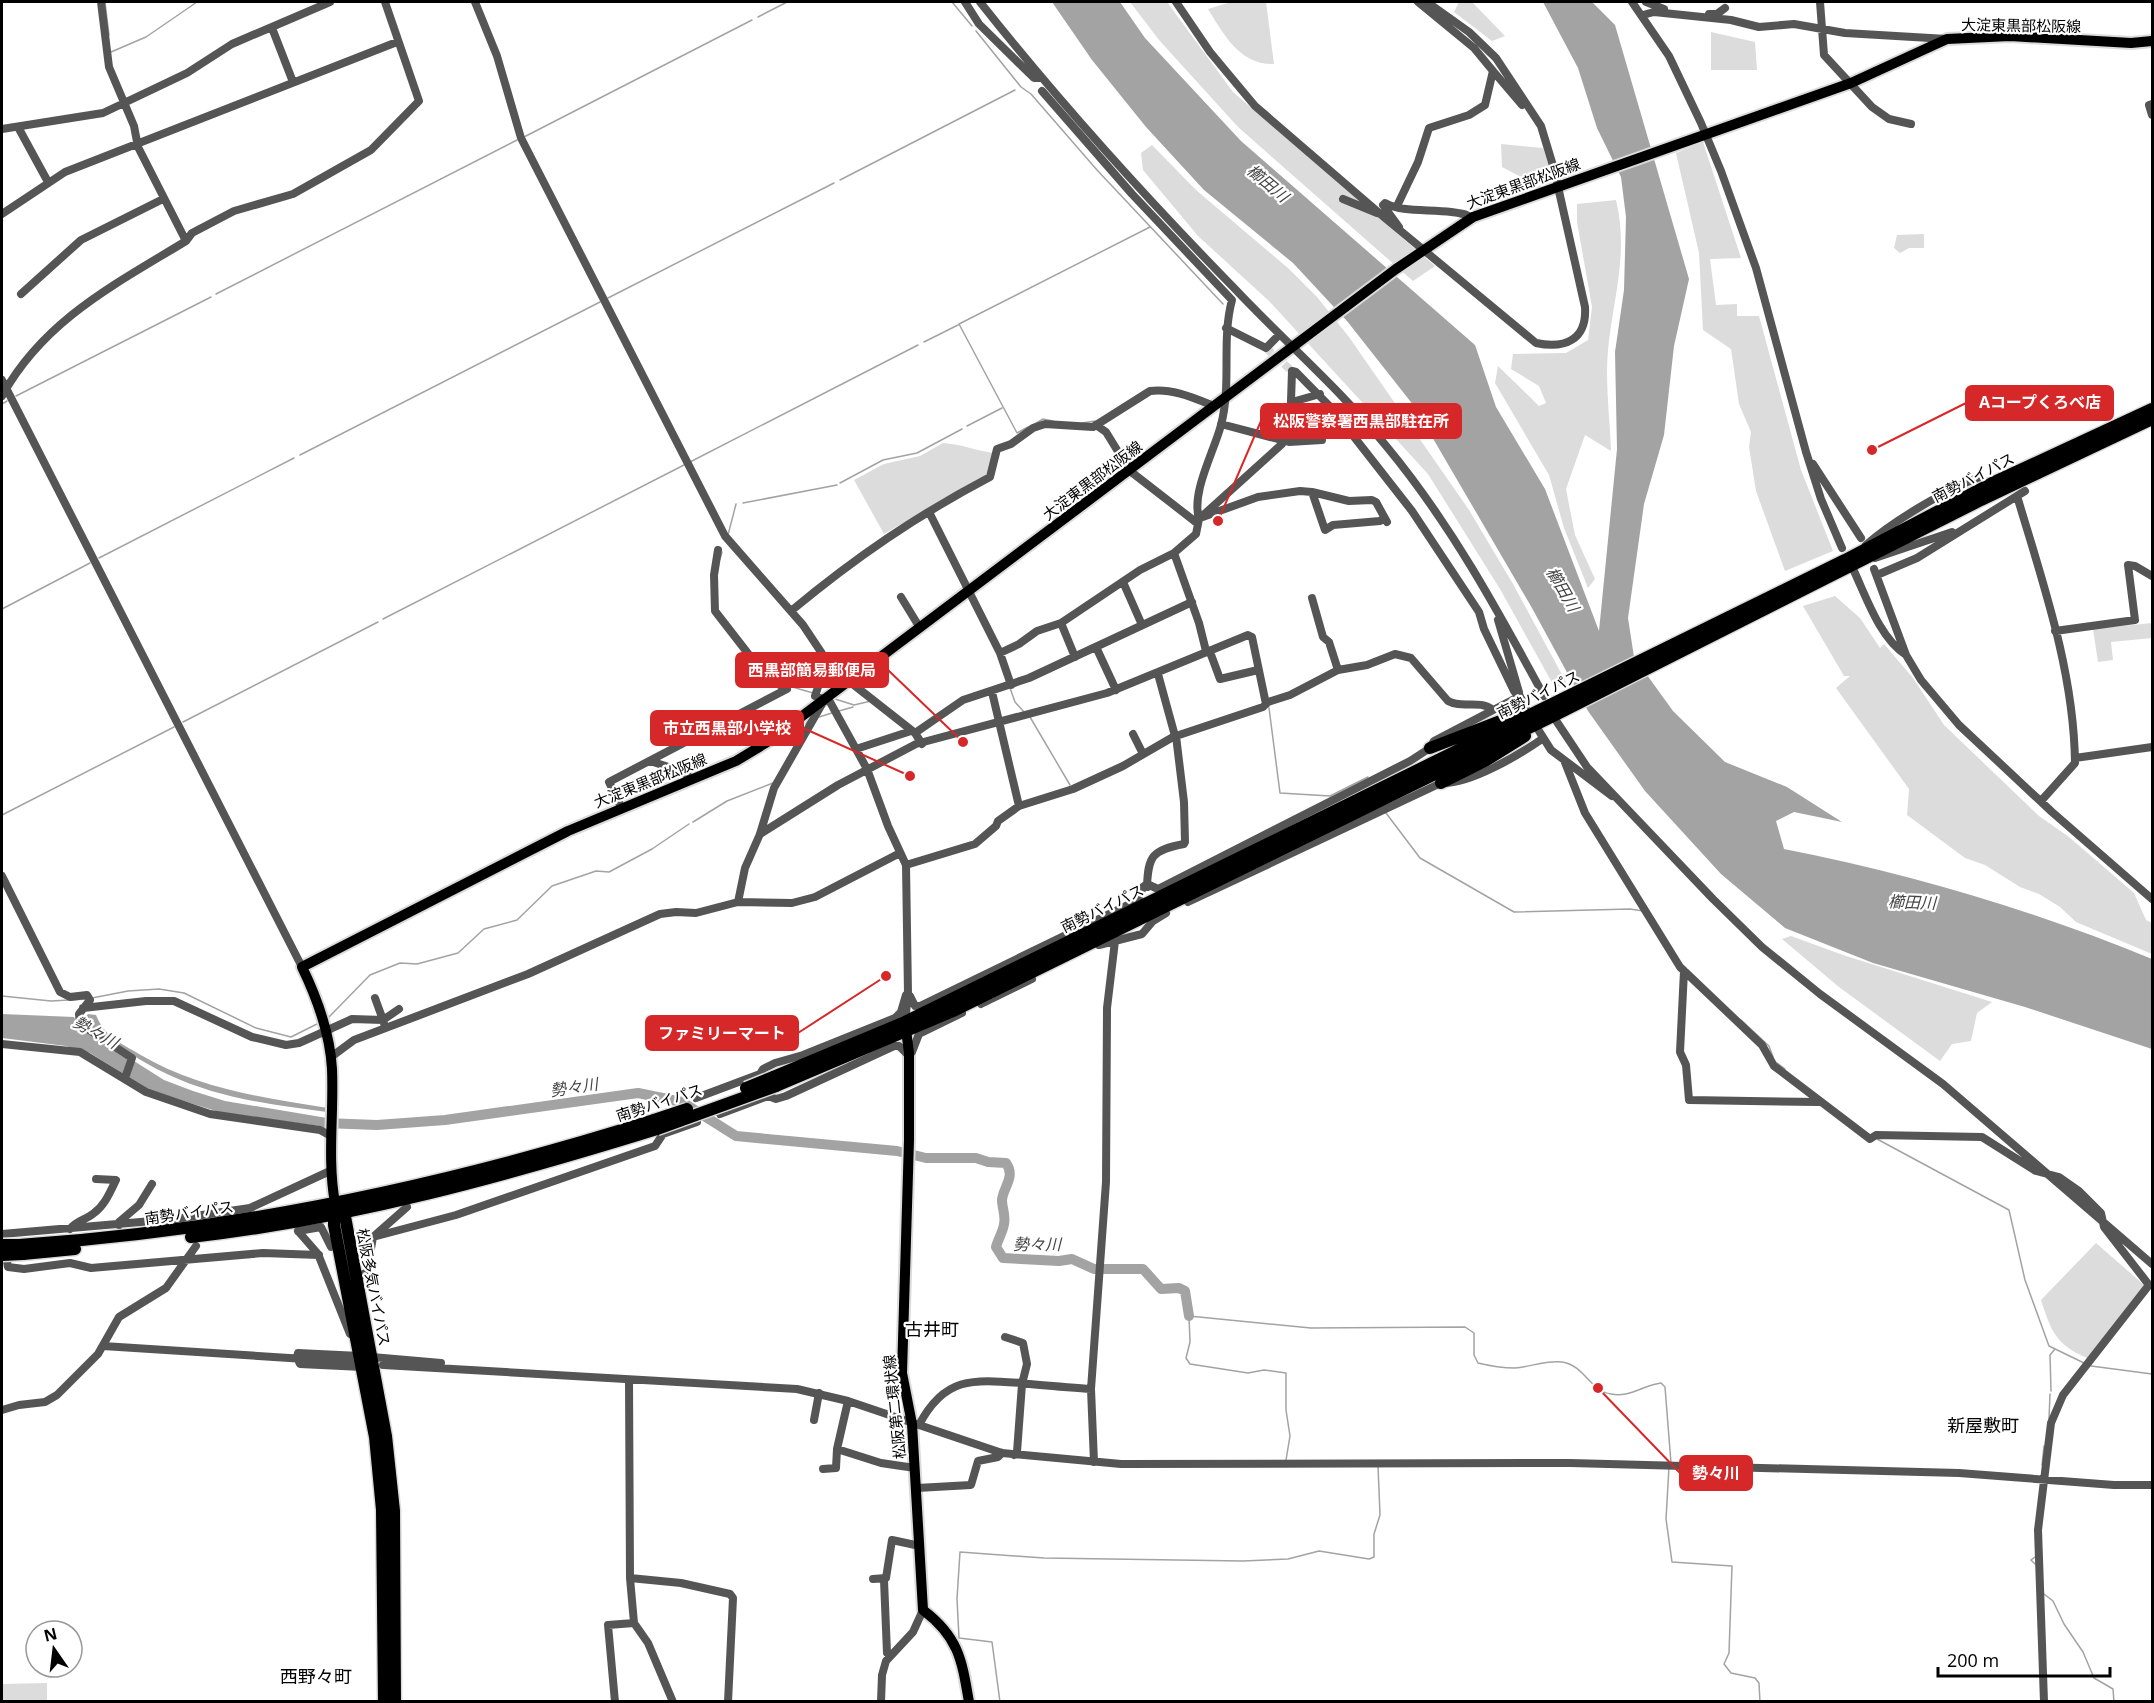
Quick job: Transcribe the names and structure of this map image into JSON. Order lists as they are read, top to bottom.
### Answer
{
  "streets": {
    "highway": ["南勢バイパス", "松阪多気バイパス"],
    "main road": ["大淀東黒部松阪線", "松阪第二環状線"]
  },
  "crossings": [
    ["南勢バイパス", "松阪多気バイパス"],
    ["南勢バイパス", "松阪第二環状線"]
  ],
  "districts": ["古井町", "新屋敷町", "西野々町"],
  "water": ["櫛田川", "勢々川"],
  "places": [
    "Aコープくろべ店",
    "松阪警察署西黒部駐在所",
    "西黒部簡易郵便局",
    "市立西黒部小学校",
    "ファミリーマート",
    "勢々川"
  ],
  "scale_bar": "200 m",
  "north": "top"
}
